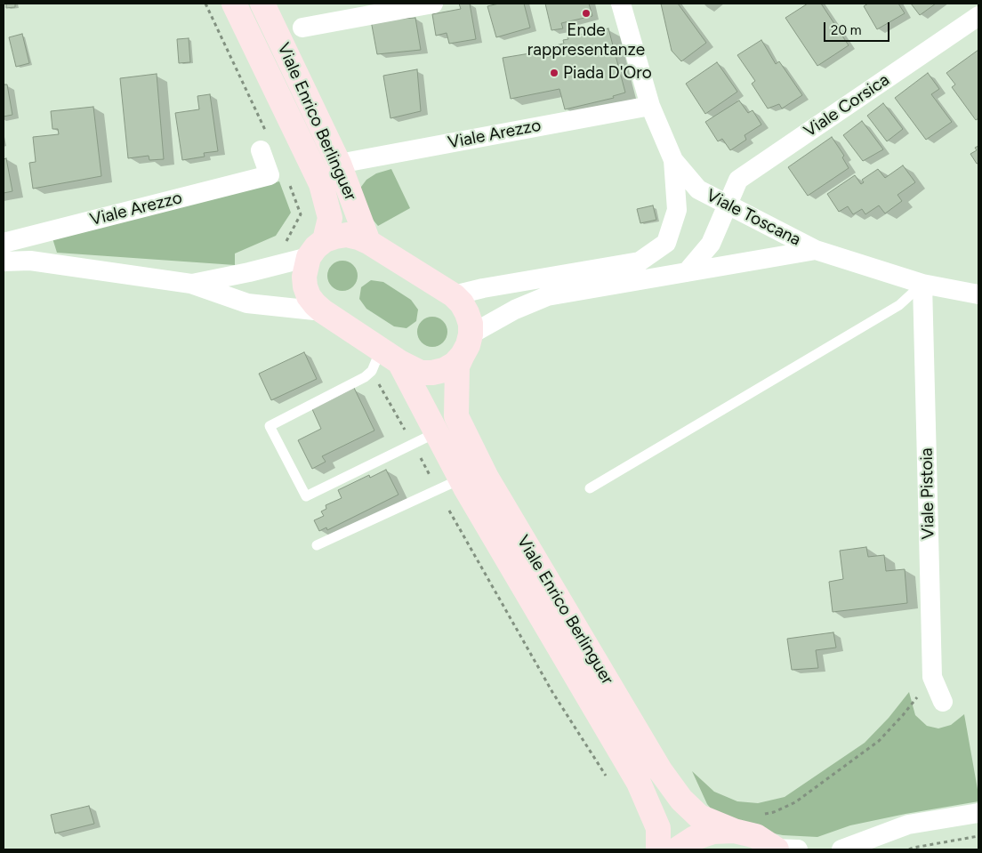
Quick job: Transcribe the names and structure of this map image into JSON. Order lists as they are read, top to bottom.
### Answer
{
  "streets": {
    "main road": ["Viale Enrico Berlinguer"],
    "street": [
      "Viale Corsica",
      "Viale Arezzo",
      "Viale Toscana",
      "Viale Pistoia"
    ]
  },
  "crossings": [
    ["Viale Corsica", "Viale Toscana"],
    ["Viale Enrico Berlinguer", "Viale Arezzo"],
    ["Viale Arezzo", "Viale Toscana"],
    ["Viale Toscana", "Viale Pistoia"]
  ],
  "places": ["Ende rappresentanze", "Piada D'Oro"],
  "scale_bar": "20 m"
}
